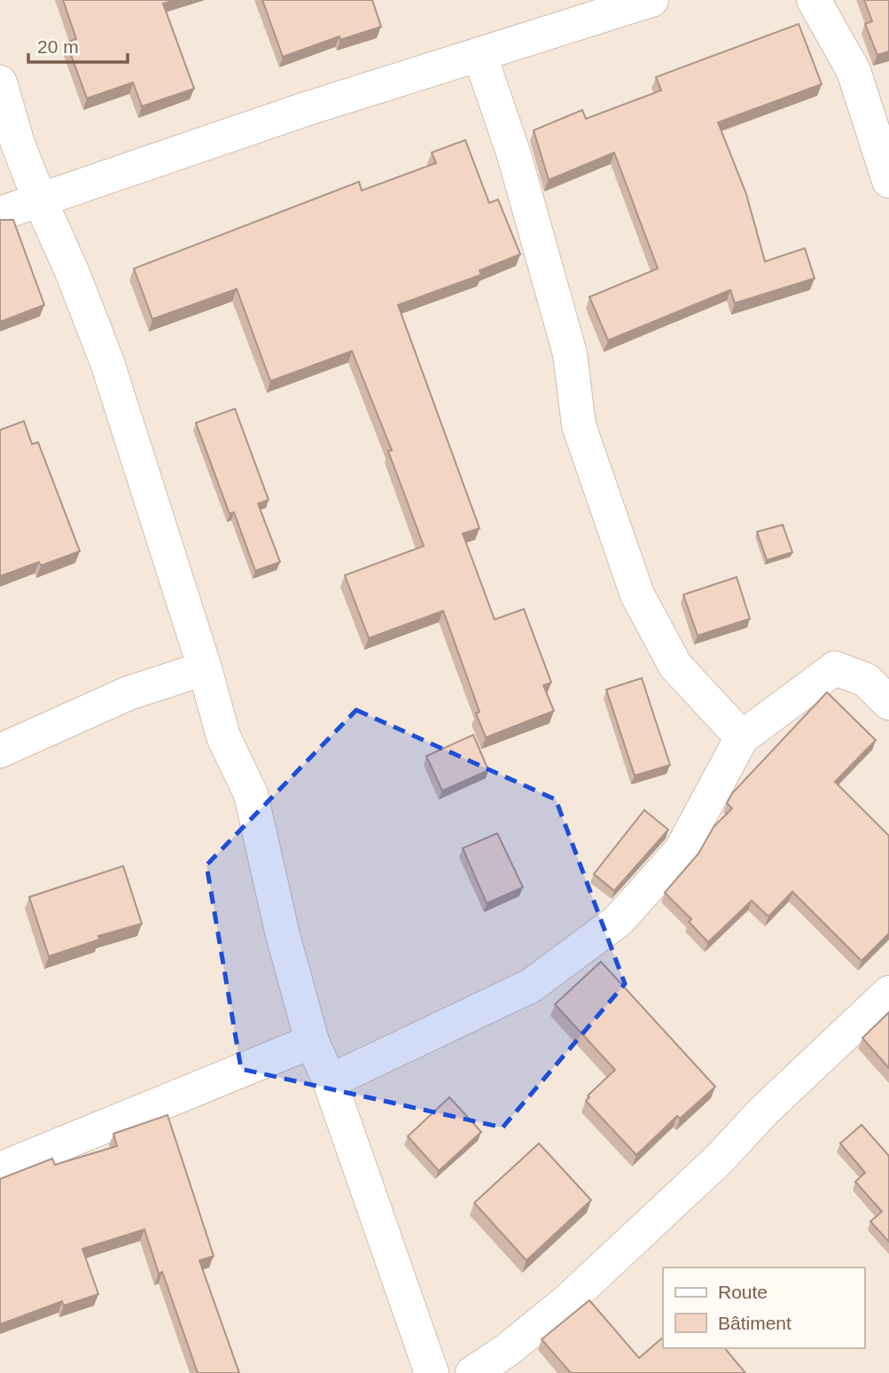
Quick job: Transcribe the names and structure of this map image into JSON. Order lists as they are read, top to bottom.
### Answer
{
  "legend": ["Route", "Bâtiment"],
  "scale_bar": "20 m"
}
